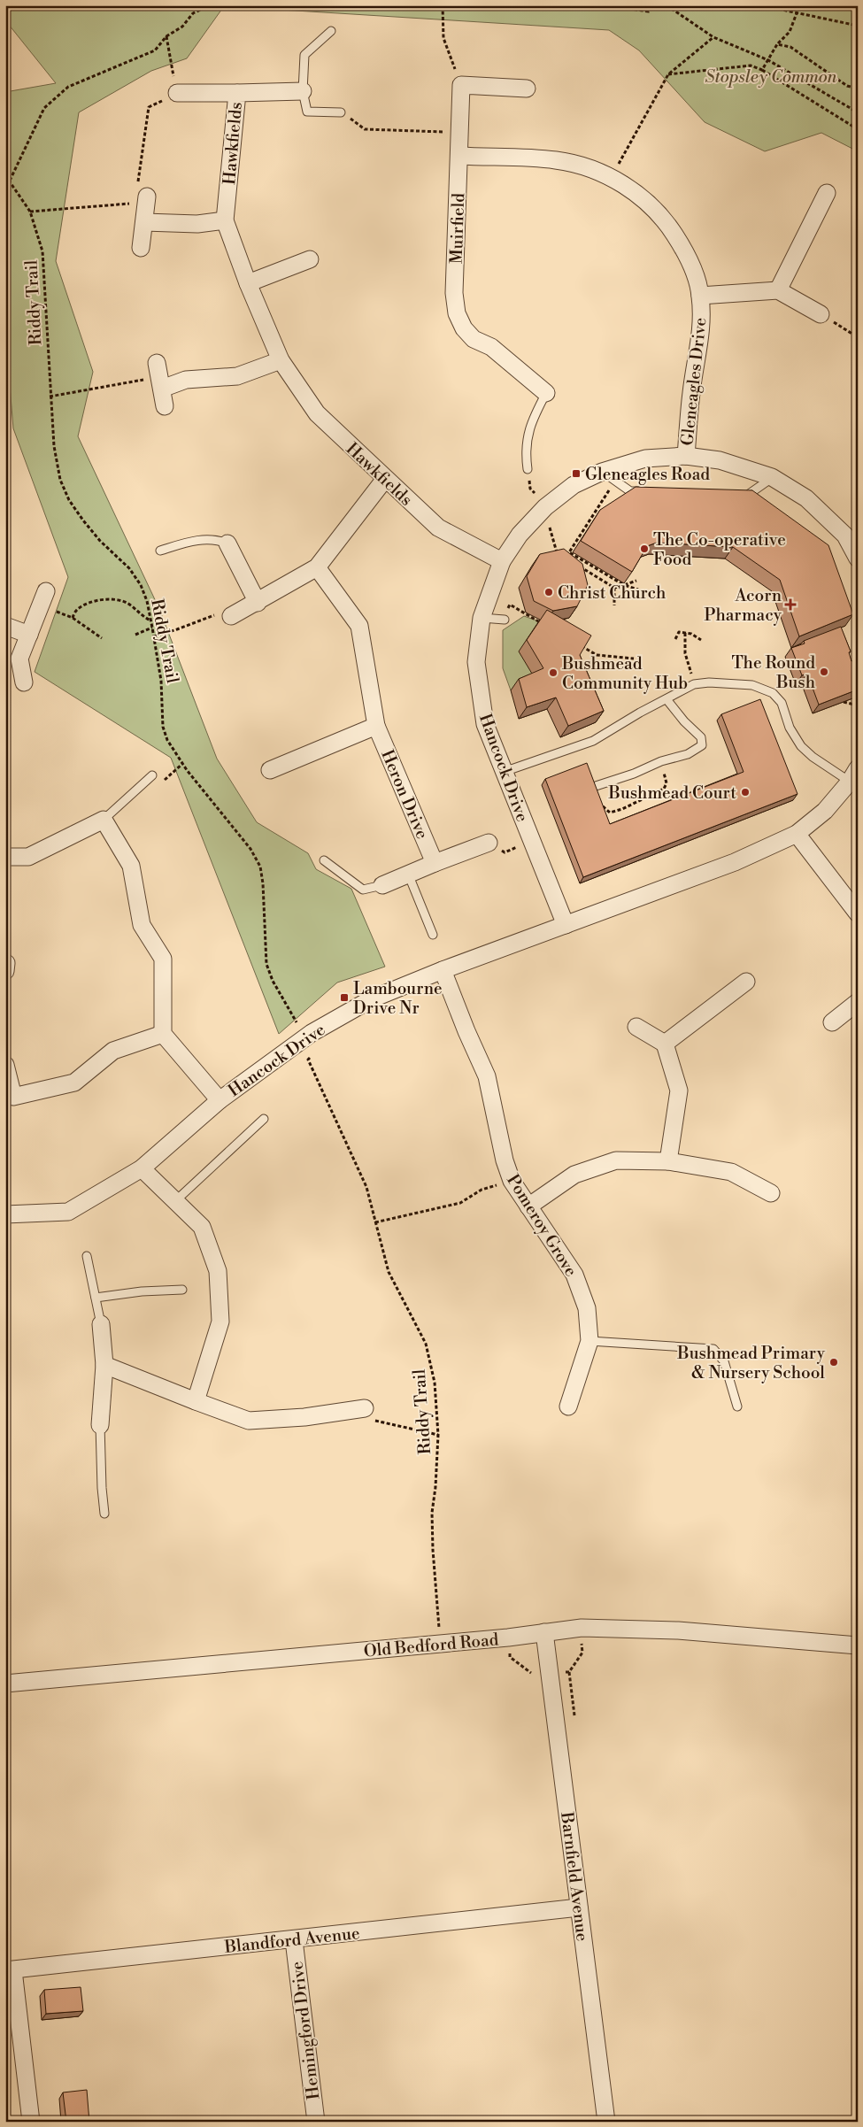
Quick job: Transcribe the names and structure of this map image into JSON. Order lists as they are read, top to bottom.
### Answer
{
  "streets": {
    "street": [
      "Hawkfields",
      "Muirfield",
      "Gleneagles Drive",
      "Hancock Drive",
      "Heron Drive",
      "Pomeroy Grove",
      "Old Bedford Road",
      "Barnfield Avenue",
      "Blandford Avenue",
      "Hemingford Drive"
    ],
    "path": ["Riddy Trail"]
  },
  "crossings": [
    ["Hawkfields", "Hancock Drive"],
    ["Muirfield", "Gleneagles Drive"],
    ["Gleneagles Drive", "Hancock Drive"],
    ["Hancock Drive", "Pomeroy Grove"],
    ["Old Bedford Road", "Barnfield Avenue"],
    ["Barnfield Avenue", "Blandford Avenue"],
    ["Blandford Avenue", "Hemingford Drive"]
  ],
  "parks": ["Stopsley Common"],
  "places": {
    "transit": ["Gleneagles Road", "Lambourne Drive Nr"],
    "other": [
      "The Co-operative Food",
      "Christ Church",
      "The Round Bush",
      "Bushmead Community Hub",
      "Bushmead Court",
      "Bushmead Primary & Nursery School"
    ],
    "health": ["Acorn Pharmacy"]
  }
}
